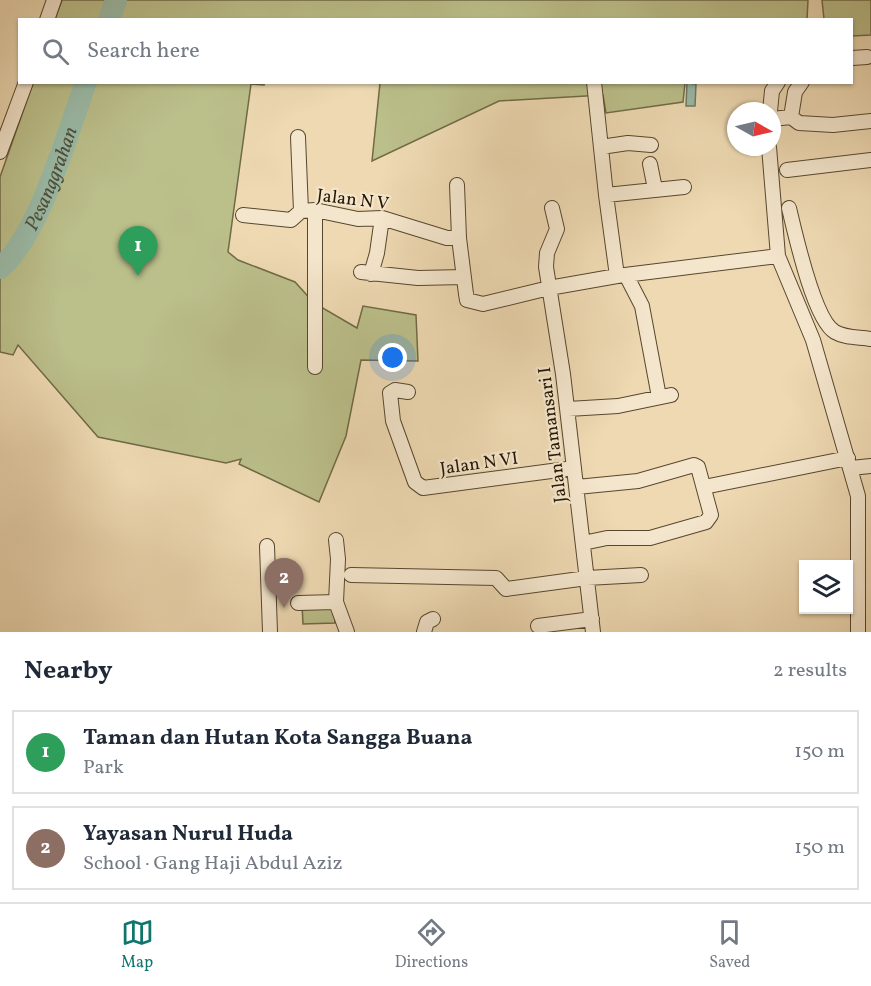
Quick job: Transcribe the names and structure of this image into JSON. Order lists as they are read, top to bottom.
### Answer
{
  "streets": {
    "street": ["Jalan N V", "Jalan Tamansari I", "Jalan N VI"]
  },
  "crossings": [
    ["Jalan Tamansari I", "Jalan N VI"]
  ],
  "water": ["Pesanggrahan"],
  "north": "right",
  "page": {
    "search": "Search here",
    "pins": ["1", "2"],
    "heading": ["Nearby", "2 results"],
    "list": [
      {
        "mark": "1",
        "name": "Taman dan Hutan Kota Sangga Buana",
        "note": "Park",
        "value": "150 m"
      },
      {
        "mark": "2",
        "name": "Yayasan Nurul Huda",
        "note": "School · Gang Haji Abdul Aziz",
        "value": "150 m"
      }
    ],
    "nav": ["Map", "Directions", "Saved"]
  }
}
